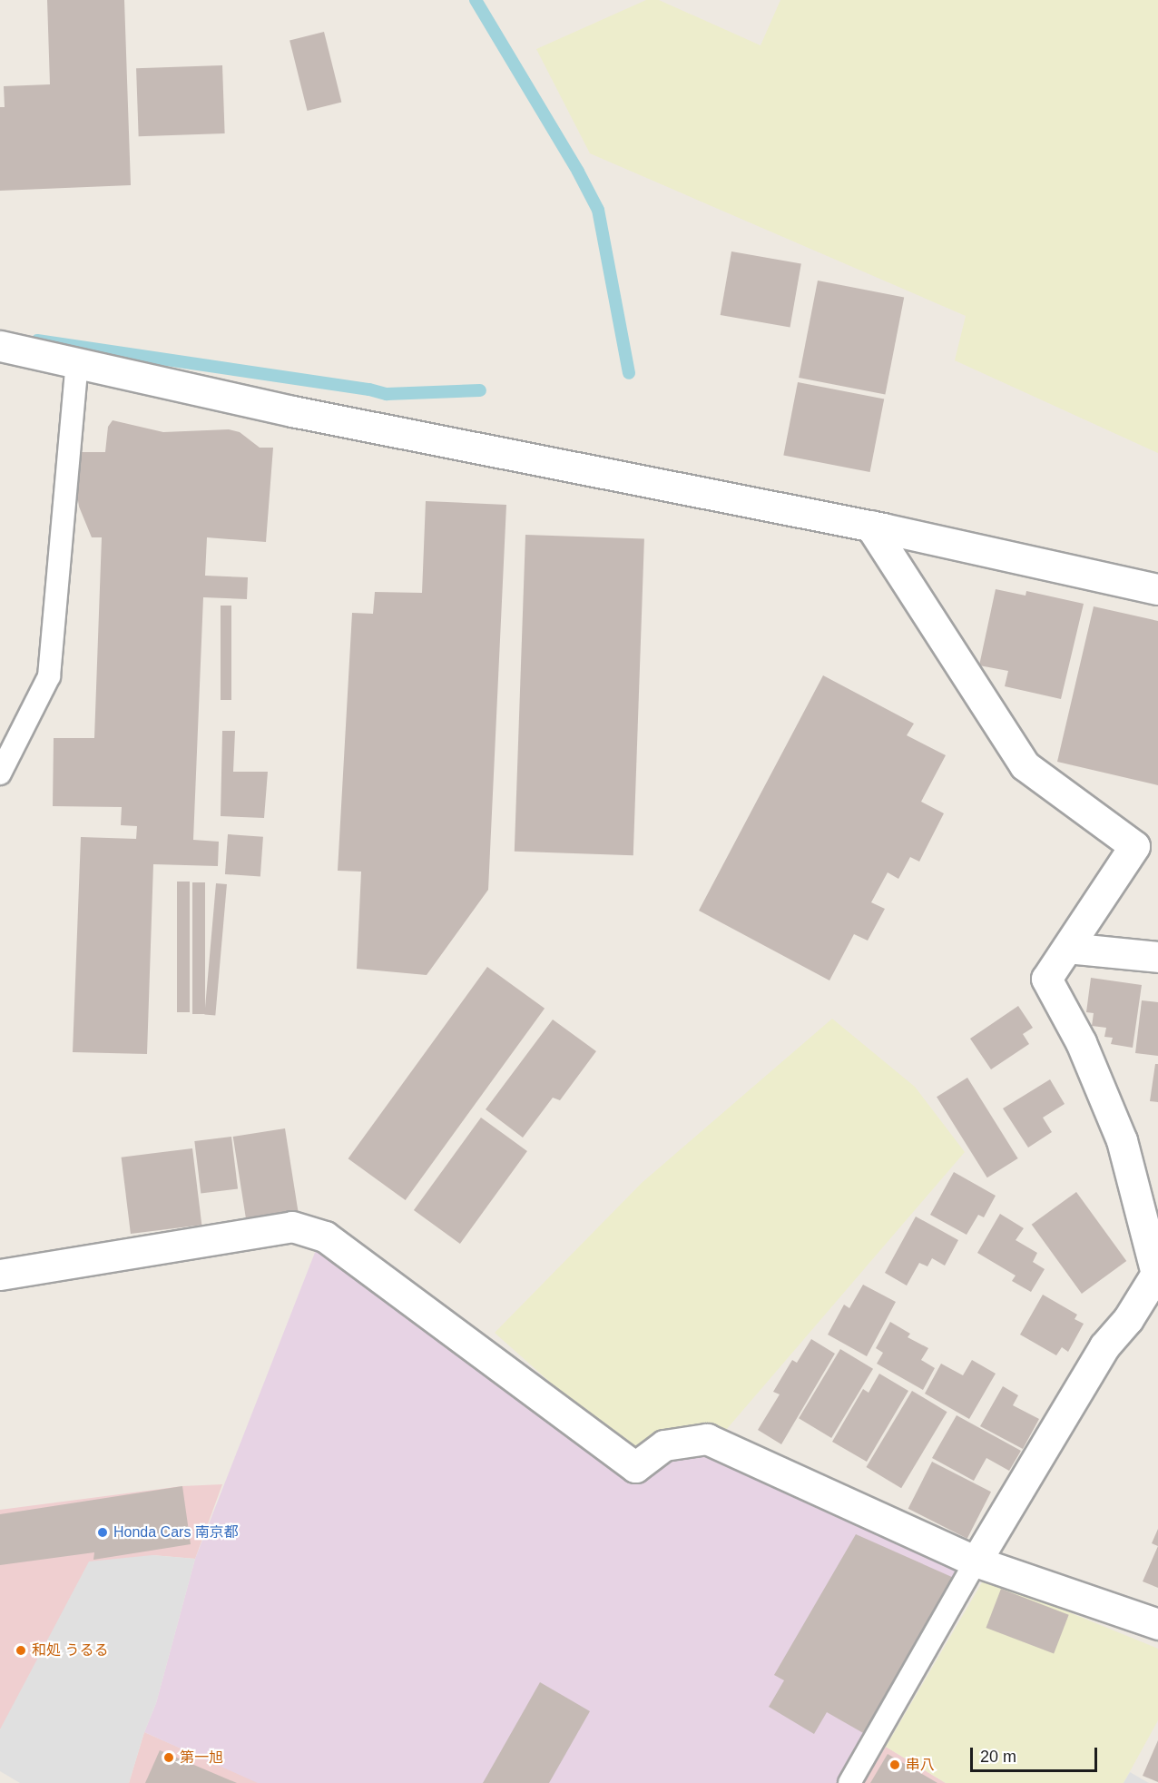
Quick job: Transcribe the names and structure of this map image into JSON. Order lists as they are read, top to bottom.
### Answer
{
  "places": [
    "Honda Cars 南京都",
    "和処 うるる",
    "第一旭",
    "串八"
  ],
  "scale_bar": "20 m"
}
